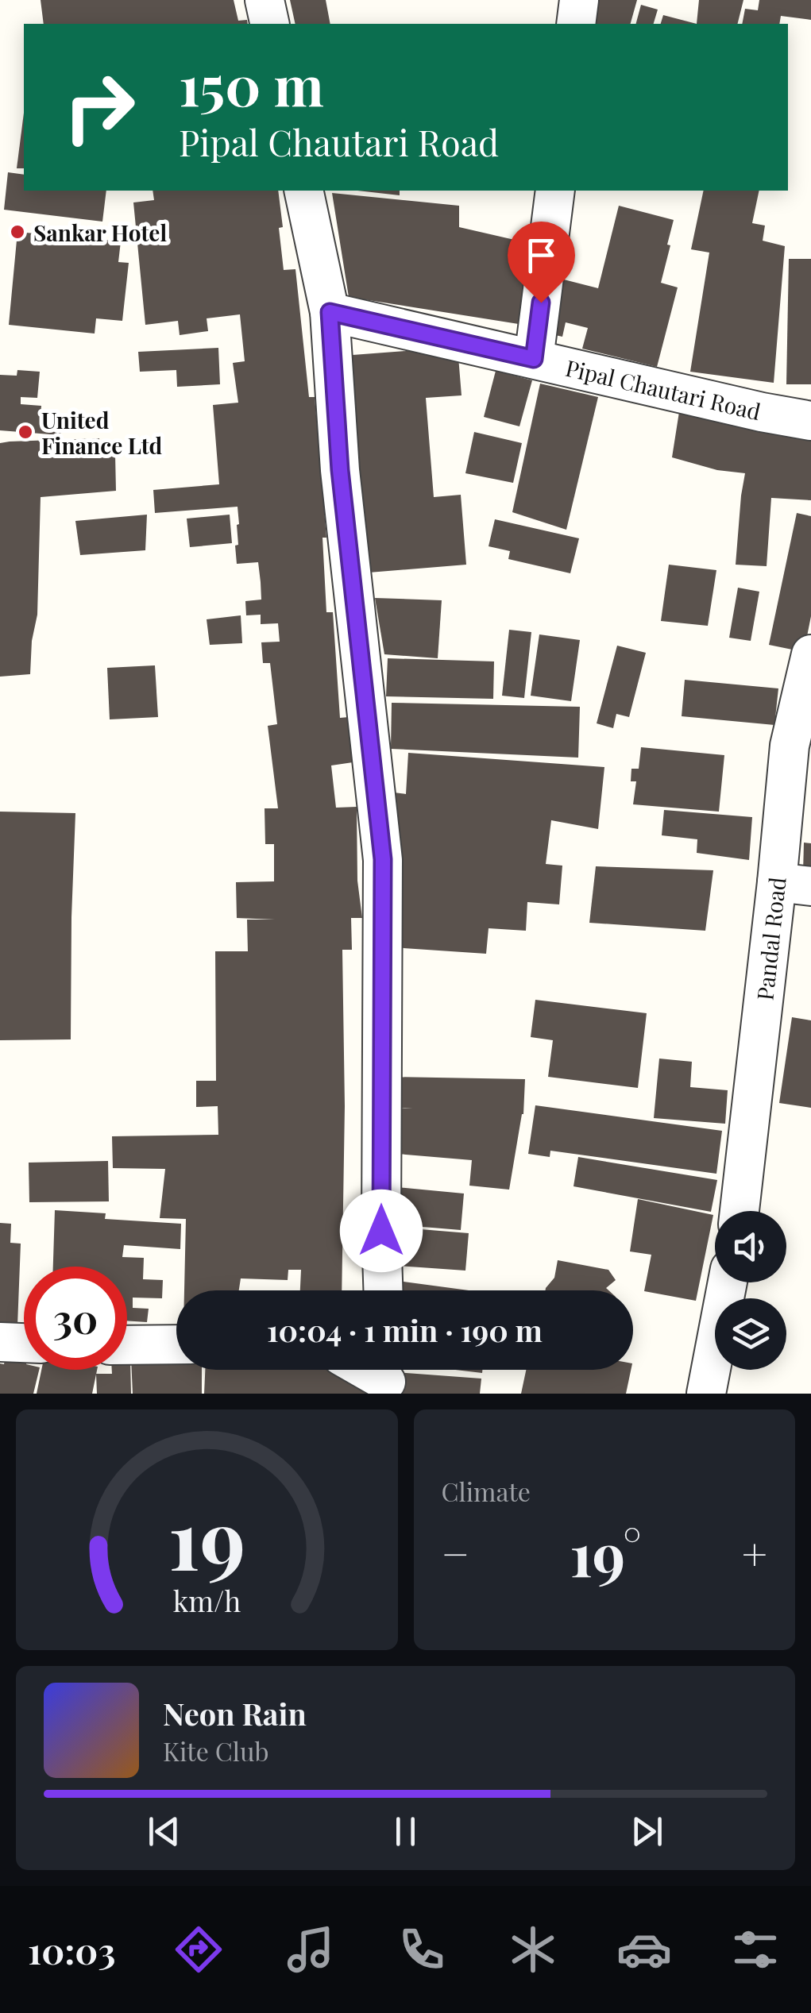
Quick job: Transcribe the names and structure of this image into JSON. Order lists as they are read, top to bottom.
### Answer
{
  "streets": {
    "street": ["Pipal Chautari Road", "Pandal Road"]
  },
  "places": ["Sankar Hotel", "United Finance Ltd"],
  "page": {
    "turn": ["150 m", "Pipal Chautari Road"],
    "limit": "30",
    "trip": "10:04 · 1 min · 190 m",
    "tile": "Climate",
    "heat": ["−", "19°", "+"],
    "song": ["Neon Rain", "Kite Club"],
    "tabs": "10:03",
    "gauge": ["19", "km/h"]
  }
}
